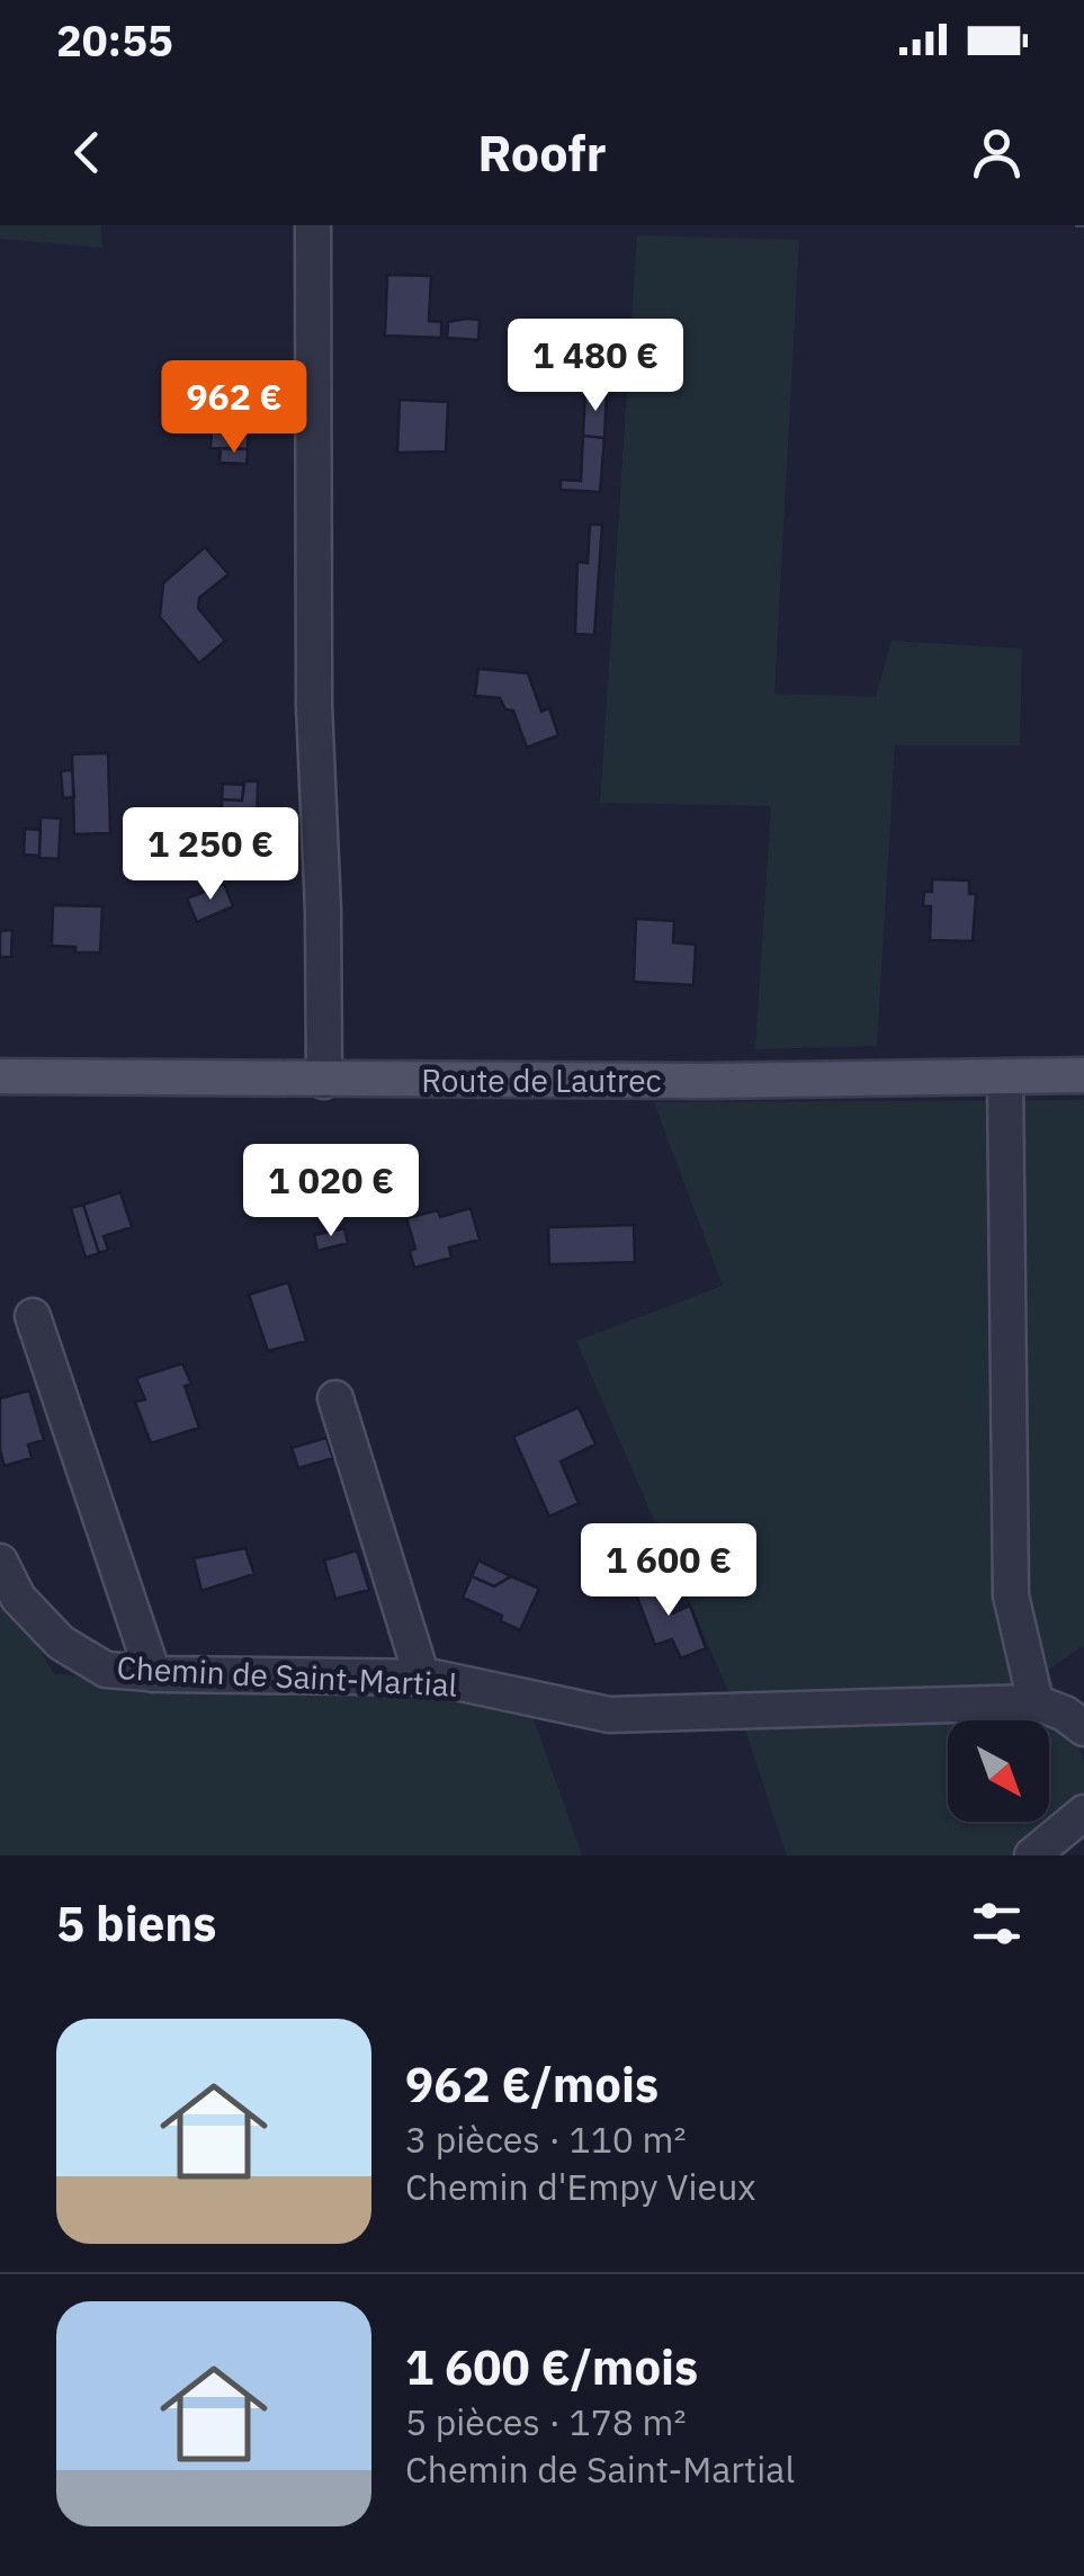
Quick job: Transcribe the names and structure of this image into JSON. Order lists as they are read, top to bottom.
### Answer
{
  "streets": {
    "main road": ["Route de Lautrec"],
    "street": ["Chemin de Saint-Martial"]
  },
  "north": "bottom right",
  "page": {
    "status": "20:55",
    "header": "Roofr",
    "price": [
      "1 480 €",
      "962 €",
      "1 250 €",
      "1 020 €",
      "1 600 €"
    ],
    "heading": "5 biens",
    "list": [
      {
        "name": "962 €/mois",
        "note": "3 pièces · 110 m² · Chemin d'Empy Vieux"
      },
      {
        "name": "1 600 €/mois",
        "note": "5 pièces · 178 m² · Chemin de Saint-Martial"
      }
    ]
  }
}
